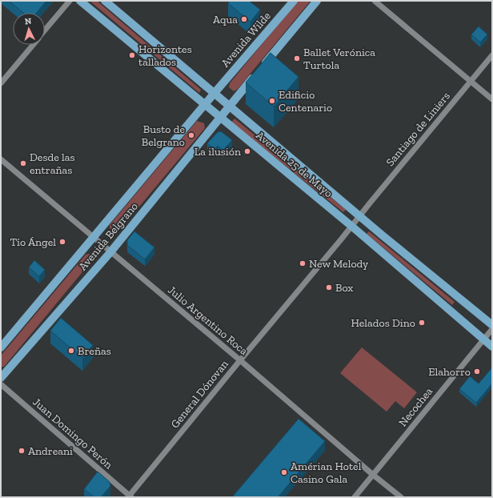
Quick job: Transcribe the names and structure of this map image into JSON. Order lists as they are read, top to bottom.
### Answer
{
  "streets": {
    "main road": ["Avenida Wilde", "Avenida 25 de Mayo", "Avenida Belgrano"],
    "street": [
      "Santiago de Liniers",
      "Julio Argentino Roca",
      "General Dónovan",
      "Necochea",
      "Juan Domingo Perón"
    ]
  },
  "crossings": [
    ["Avenida Wilde", "Avenida 25 de Mayo"],
    ["Avenida Wilde", "Avenida Belgrano"],
    ["Santiago de Liniers", "Avenida 25 de Mayo"],
    ["Santiago de Liniers", "General Dónovan"],
    ["Avenida 25 de Mayo", "Avenida Belgrano"],
    ["Avenida 25 de Mayo", "General Dónovan"],
    ["Avenida 25 de Mayo", "Necochea"],
    ["Avenida Belgrano", "Julio Argentino Roca"],
    ["Julio Argentino Roca", "General Dónovan"],
    ["Julio Argentino Roca", "Necochea"],
    ["General Dónovan", "Juan Domingo Perón"]
  ],
  "places": [
    "Aqua",
    "Horizontes tallados",
    "Ballet Verónica Turtola",
    "Edificio Centenario",
    "Busto de Belgrano",
    "La ilusión",
    "Desde las entrañas",
    "Tío Ángel",
    "New Melody",
    "Box",
    "Helados Dino",
    "Breñas",
    "Elahorro",
    "Andreani",
    "Amérian Hotel Casino Gala"
  ],
  "north": "top"
}
